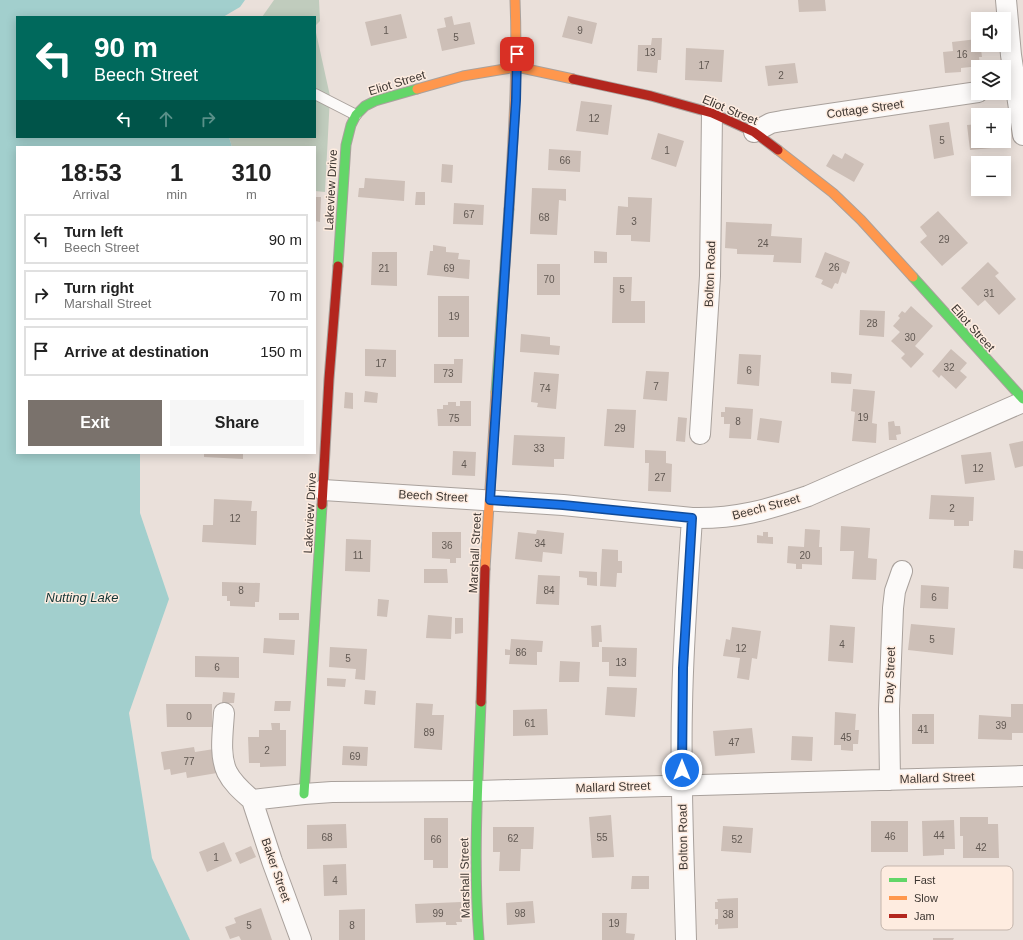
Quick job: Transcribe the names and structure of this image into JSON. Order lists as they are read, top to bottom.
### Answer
{
  "streets": {
    "street": [
      "Eliot Street",
      "Cottage Street",
      "Lakeview Drive",
      "Bolton Road",
      "Beech Street",
      "Marshall Street",
      "Day Street",
      "Mallard Street",
      "Baker Street"
    ]
  },
  "crossings": [
    ["Eliot Street", "Cottage Street"],
    ["Eliot Street", "Lakeview Drive"],
    ["Eliot Street", "Bolton Road"],
    ["Eliot Street", "Beech Street"],
    ["Eliot Street", "Marshall Street"],
    ["Lakeview Drive", "Beech Street"],
    ["Lakeview Drive", "Mallard Street"],
    ["Bolton Road", "Beech Street"],
    ["Bolton Road", "Mallard Street"],
    ["Beech Street", "Marshall Street"],
    ["Marshall Street", "Mallard Street"],
    ["Day Street", "Mallard Street"],
    ["Mallard Street", "Baker Street"]
  ],
  "water": ["Nutting Lake"],
  "house_numbers": [
    "1",
    "9",
    "5",
    "13",
    "16",
    "17",
    "2",
    "12",
    "5",
    "1",
    "66",
    "67",
    "68",
    "3",
    "29",
    "24",
    "26",
    "21",
    "69",
    "70",
    "5",
    "31",
    "19",
    "28",
    "30",
    "17",
    "32",
    "6",
    "73",
    "7",
    "74",
    "19",
    "75",
    "8",
    "29",
    "33",
    "4",
    "12",
    "27",
    "2",
    "12",
    "34",
    "36",
    "11",
    "20",
    "8",
    "84",
    "6",
    "5",
    "4",
    "12",
    "86",
    "5",
    "13",
    "6",
    "0",
    "61",
    "39",
    "41",
    "89",
    "45",
    "47",
    "2",
    "69",
    "77",
    "44",
    "46",
    "68",
    "55",
    "62",
    "66",
    "52",
    "42",
    "1",
    "4",
    "99",
    "98",
    "38",
    "19",
    "5",
    "8"
  ],
  "legend": ["Fast", "Slow", "Jam"],
  "page": {
    "map_buttons": ["+", "−"],
    "turn": ["90 m", "Beech Street"],
    "eta": [
      "18:53",
      "Arrival",
      "1",
      "min",
      "310",
      "m"
    ],
    "list": [
      {
        "name": "Turn left",
        "note": "Beech Street",
        "value": "90 m"
      },
      {
        "name": "Turn right",
        "note": "Marshall Street",
        "value": "70 m"
      },
      {
        "name": "Arrive at destination",
        "value": "150 m"
      }
    ],
    "buttons": ["Exit", "Share"]
  }
}
